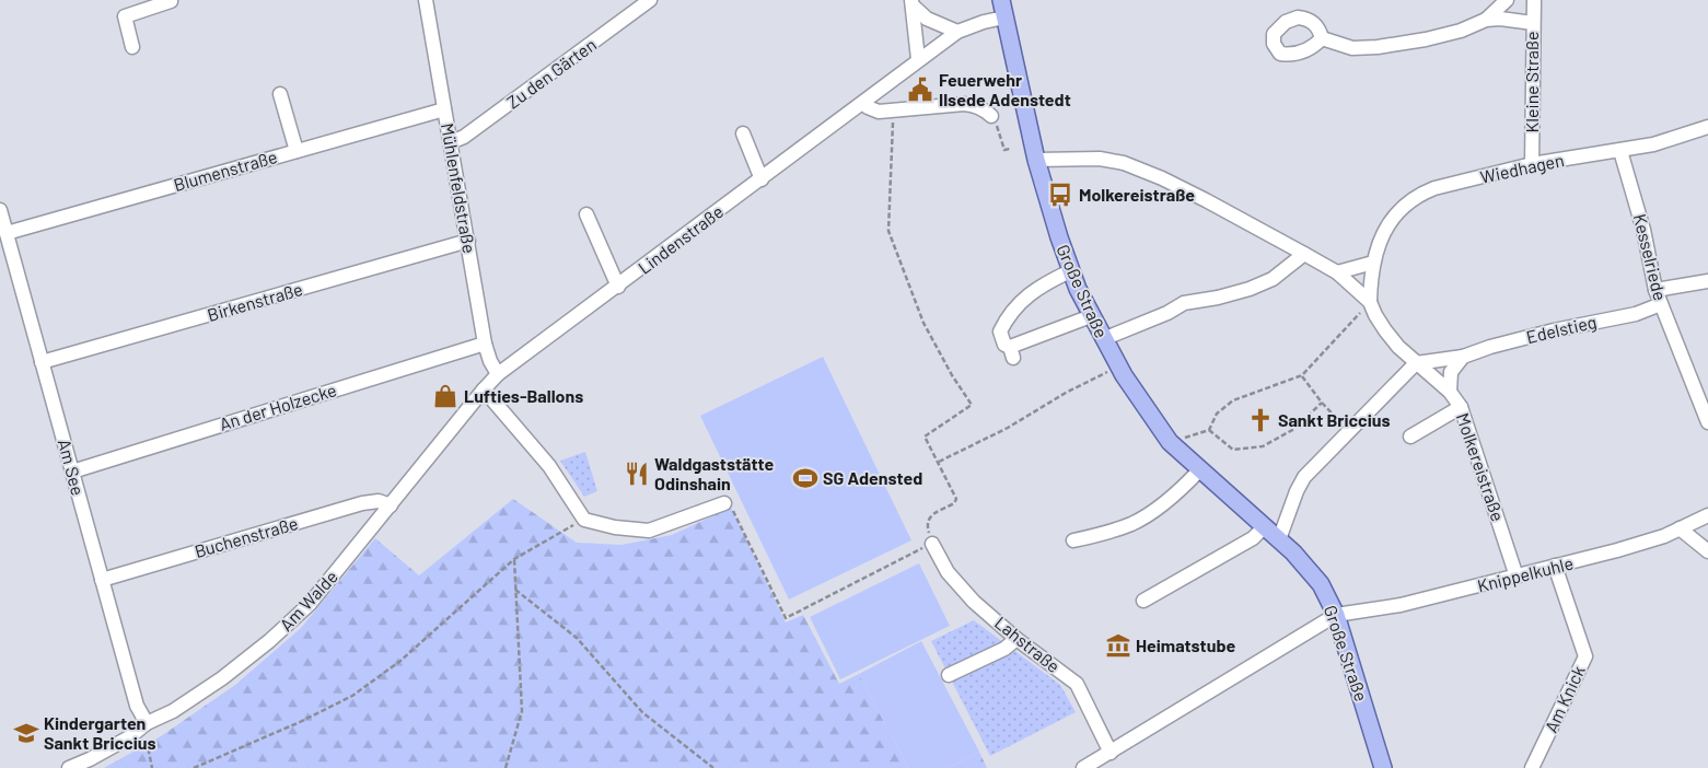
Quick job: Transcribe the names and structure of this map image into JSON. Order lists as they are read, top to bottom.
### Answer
{
  "streets": {
    "main road": ["Große Straße"],
    "street": [
      "Zu den Gärten",
      "Kleine Straße",
      "Wiedhagen",
      "Blumenstraße",
      "Mühlenfeldstraße",
      "Lindenstraße",
      "Kesselriede",
      "Birkenstraße",
      "Edelstieg",
      "An der Holzecke",
      "Am See",
      "Molkereistraße",
      "Buchenstraße",
      "Knippelkuhle",
      "Am Walde",
      "Lahstraße",
      "Am Knick"
    ]
  },
  "crossings": [
    ["Zu den Gärten", "Mühlenfeldstraße"],
    ["Kleine Straße", "Wiedhagen"],
    ["Wiedhagen", "Kesselriede"],
    ["Wiedhagen", "Molkereistraße"],
    ["Blumenstraße", "Mühlenfeldstraße"],
    ["Blumenstraße", "Am See"],
    ["Mühlenfeldstraße", "Lindenstraße"],
    ["Mühlenfeldstraße", "Birkenstraße"],
    ["Mühlenfeldstraße", "An der Holzecke"],
    ["Mühlenfeldstraße", "Am Walde"],
    ["Lindenstraße", "Große Straße"],
    ["Lindenstraße", "Am Walde"],
    ["Kesselriede", "Edelstieg"],
    ["Große Straße", "Molkereistraße"],
    ["Große Straße", "Knippelkuhle"],
    ["Birkenstraße", "Am See"],
    ["Edelstieg", "Molkereistraße"],
    ["An der Holzecke", "Am See"],
    ["Am See", "Buchenstraße"],
    ["Am See", "Am Walde"],
    ["Molkereistraße", "Knippelkuhle"],
    ["Buchenstraße", "Am Walde"],
    ["Knippelkuhle", "Am Knick"]
  ],
  "places": {
    "public building": ["Feuerwehr Ilsede Adenstedt"],
    "bus stop": ["Molkereistraße"],
    "shop": ["Lufties-Ballons"],
    "church": ["Sankt Briccius"],
    "restaurant": ["Waldgaststätte Odinshain"],
    "sports": ["SG Adensted"],
    "museum": ["Heimatstube"],
    "school or university": ["Kindergarten Sankt Briccius"]
  }
}
